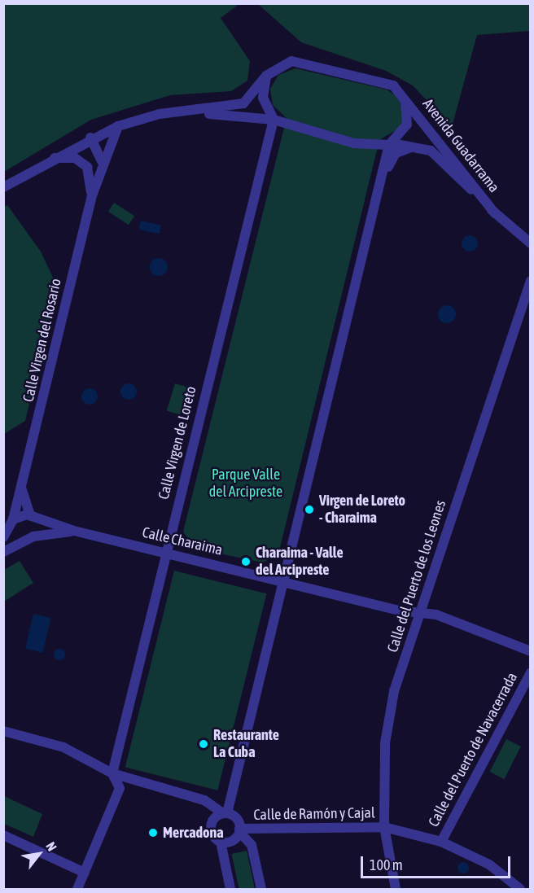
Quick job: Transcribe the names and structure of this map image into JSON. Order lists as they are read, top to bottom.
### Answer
{
  "streets": {
    "street": [
      "Avenida Guadarrama",
      "Calle Virgen del Rosario",
      "Calle Virgen de Loreto",
      "Calle Charaima",
      "Calle del Puerto de los Leones",
      "Calle del Puerto de Navacerrada",
      "Calle de Ramón y Cajal"
    ]
  },
  "crossings": [
    ["Avenida Guadarrama", "Calle Virgen del Rosario"],
    ["Avenida Guadarrama", "Calle Virgen de Loreto"],
    ["Calle Virgen del Rosario", "Calle Charaima"],
    ["Calle Virgen de Loreto", "Calle Charaima"],
    ["Calle Charaima", "Calle del Puerto de los Leones"],
    ["Calle del Puerto de los Leones", "Calle de Ramón y Cajal"],
    ["Calle del Puerto de Navacerrada", "Calle de Ramón y Cajal"]
  ],
  "parks": ["Parque Valle del Arcipreste"],
  "places": [
    "Virgen de Loreto - Charaima",
    "Charaima - Valle del Arcipreste",
    "Restaurante La Cuba",
    "Mercadona"
  ],
  "scale_bar": "100 m",
  "north": "top right"
}
